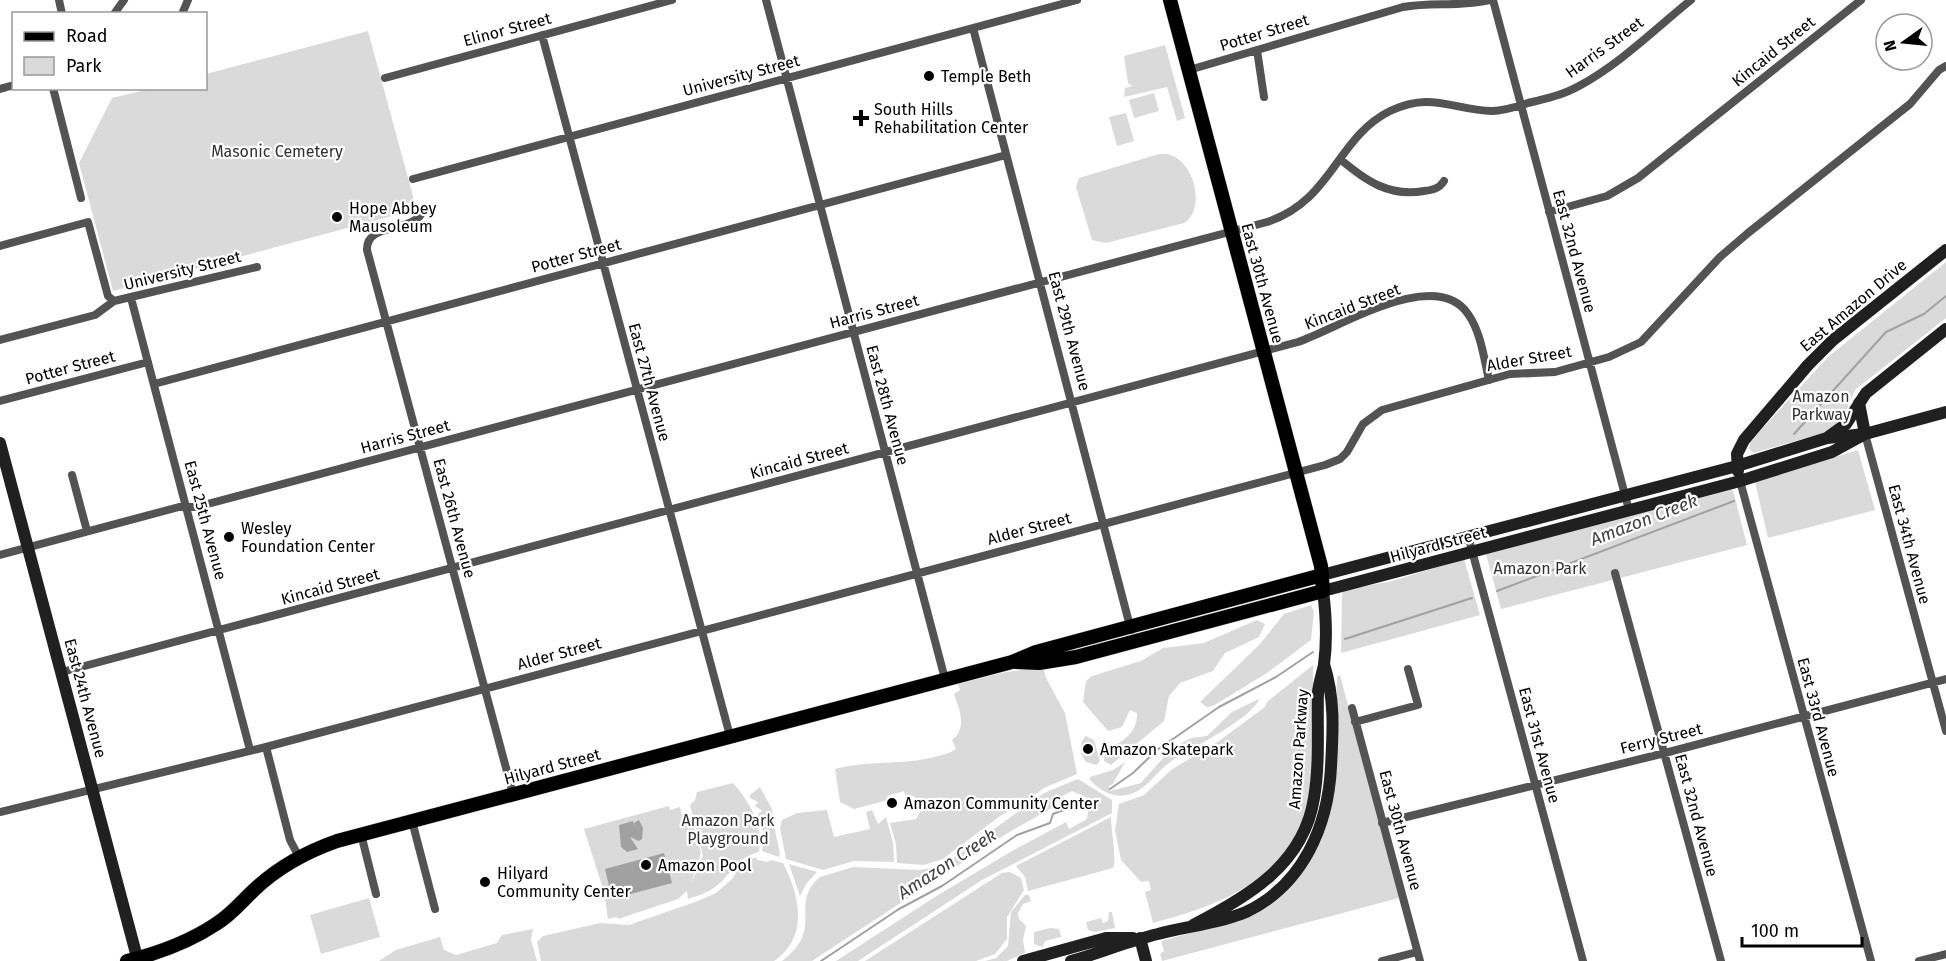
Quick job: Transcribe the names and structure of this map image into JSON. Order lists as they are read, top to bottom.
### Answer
{
  "streets": {
    "main road": [
      "East 30th Avenue",
      "East Amazon Drive",
      "Hilyard Street",
      "East 24th Avenue",
      "Amazon Parkway"
    ],
    "street": [
      "Elinor Street",
      "Potter Street",
      "Harris Street",
      "Kincaid Street",
      "University Street",
      "East 32nd Avenue",
      "East 29th Avenue",
      "Alder Street",
      "East 27th Avenue",
      "East 28th Avenue",
      "East 26th Avenue",
      "East 25th Avenue",
      "East 34th Avenue",
      "East 33rd Avenue",
      "Ferry Street",
      "East 31st Avenue"
    ]
  },
  "crossings": [
    ["Elinor Street", "East 27th Avenue"],
    ["Potter Street", "East 32nd Avenue"],
    ["Potter Street", "East 30th Avenue"],
    ["Potter Street", "East 29th Avenue"],
    ["Potter Street", "East 27th Avenue"],
    ["Potter Street", "East 28th Avenue"],
    ["Potter Street", "East 26th Avenue"],
    ["Potter Street", "East 25th Avenue"],
    ["Harris Street", "East 32nd Avenue"],
    ["Harris Street", "East 30th Avenue"],
    ["Harris Street", "East 29th Avenue"],
    ["Harris Street", "East 27th Avenue"],
    ["Harris Street", "East 28th Avenue"],
    ["Harris Street", "East 26th Avenue"],
    ["Harris Street", "East 25th Avenue"],
    ["Harris Street", "East 24th Avenue"],
    ["Kincaid Street", "East 32nd Avenue"],
    ["Kincaid Street", "East 30th Avenue"],
    ["Kincaid Street", "East 29th Avenue"],
    ["Kincaid Street", "Alder Street"],
    ["Kincaid Street", "East 27th Avenue"],
    ["Kincaid Street", "East 28th Avenue"],
    ["Kincaid Street", "East 26th Avenue"],
    ["Kincaid Street", "East 25th Avenue"],
    ["Kincaid Street", "East 24th Avenue"],
    ["University Street", "East 29th Avenue"],
    ["University Street", "East 27th Avenue"],
    ["University Street", "East 28th Avenue"],
    ["University Street", "East 25th Avenue"],
    ["East 32nd Avenue", "Alder Street"],
    ["East 32nd Avenue", "Hilyard Street"],
    ["East 32nd Avenue", "Ferry Street"],
    ["East 30th Avenue", "Alder Street"],
    ["East 30th Avenue", "Hilyard Street"],
    ["East 30th Avenue", "Ferry Street"],
    ["East 30th Avenue", "Amazon Parkway"],
    ["East Amazon Drive", "Hilyard Street"],
    ["East Amazon Drive", "East 33rd Avenue"],
    ["East 29th Avenue", "Alder Street"],
    ["East 29th Avenue", "Hilyard Street"],
    ["Alder Street", "East 27th Avenue"],
    ["Alder Street", "East 28th Avenue"],
    ["Alder Street", "East 26th Avenue"],
    ["Alder Street", "East 25th Avenue"],
    ["Alder Street", "East 24th Avenue"],
    ["East 27th Avenue", "Hilyard Street"],
    ["East 28th Avenue", "Hilyard Street"],
    ["East 26th Avenue", "Hilyard Street"],
    ["Hilyard Street", "East 34th Avenue"],
    ["Hilyard Street", "East 24th Avenue"],
    ["Hilyard Street", "East 33rd Avenue"],
    ["Hilyard Street", "East 31st Avenue"],
    ["Hilyard Street", "Amazon Parkway"],
    ["East 34th Avenue", "Ferry Street"],
    ["East 33rd Avenue", "Ferry Street"],
    ["Ferry Street", "East 31st Avenue"]
  ],
  "water": ["Amazon Creek"],
  "parks": [
    "Masonic Cemetery",
    "Amazon Parkway",
    "Amazon Park",
    "Amazon Park Playground"
  ],
  "places": {
    "other": [
      "Temple Beth",
      "Hope Abbey Mausoleum",
      "Wesley Foundation Center",
      "Amazon Skatepark",
      "Amazon Community Center",
      "Amazon Pool",
      "Hilyard Community Center"
    ],
    "health": ["South Hills Rehabilitation Center"]
  },
  "legend": ["Road", "Park"],
  "scale_bar": "100 m",
  "north": "left"
}
